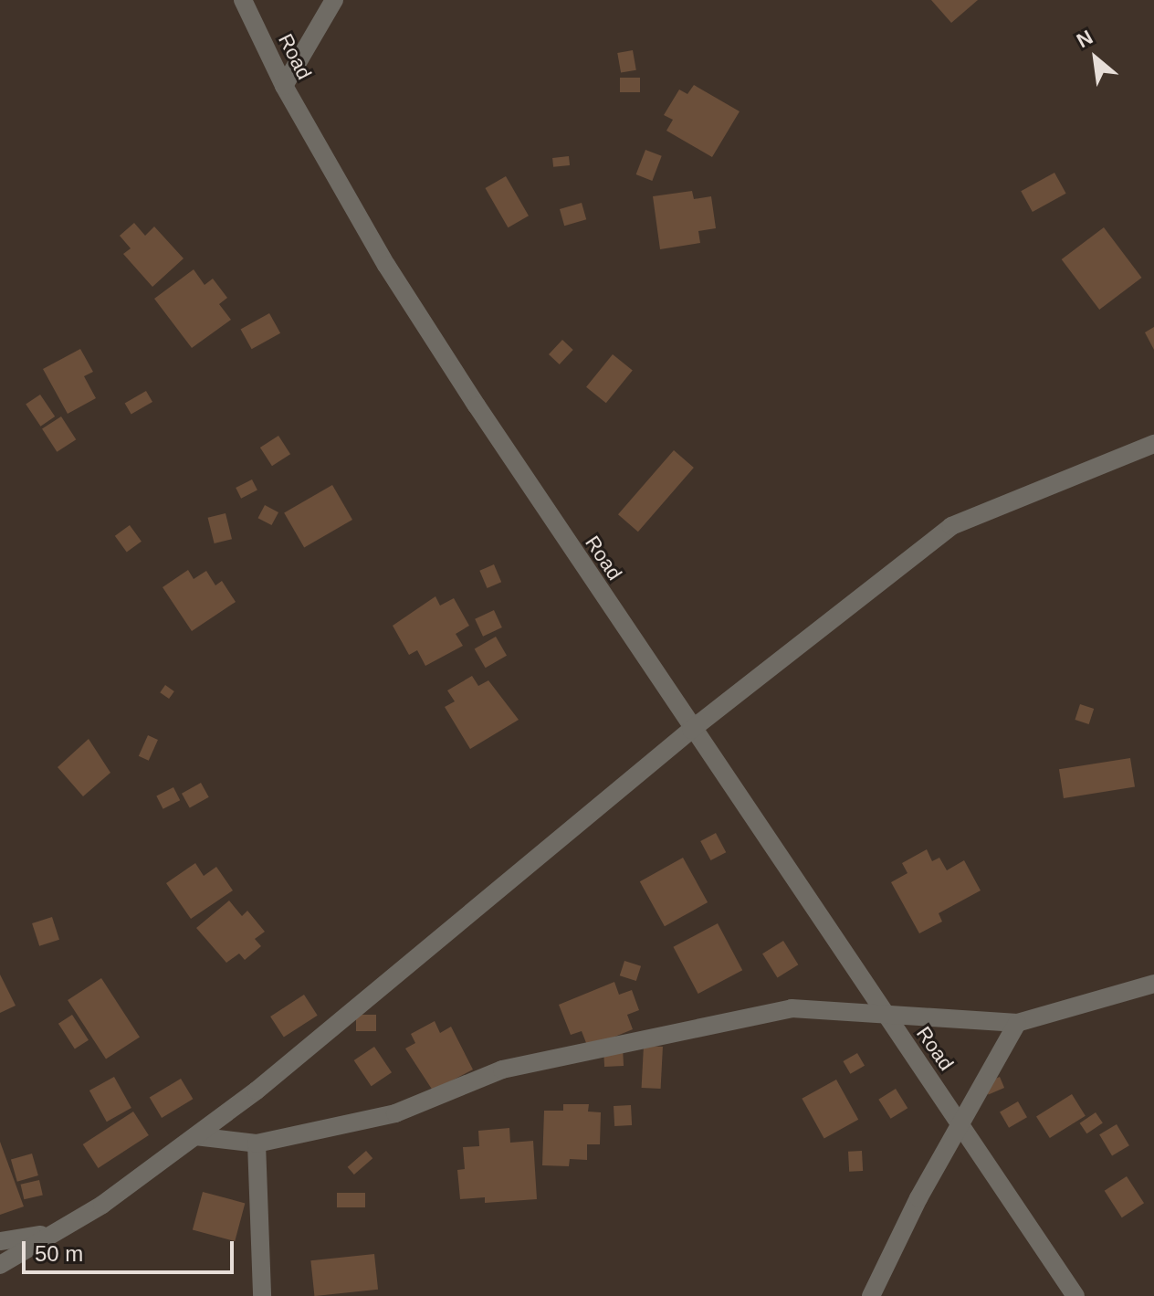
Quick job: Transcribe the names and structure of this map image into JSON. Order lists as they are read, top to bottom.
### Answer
{
  "streets": {
    "street": ["Road"]
  },
  "scale_bar": "50 m",
  "north": "top left"
}
